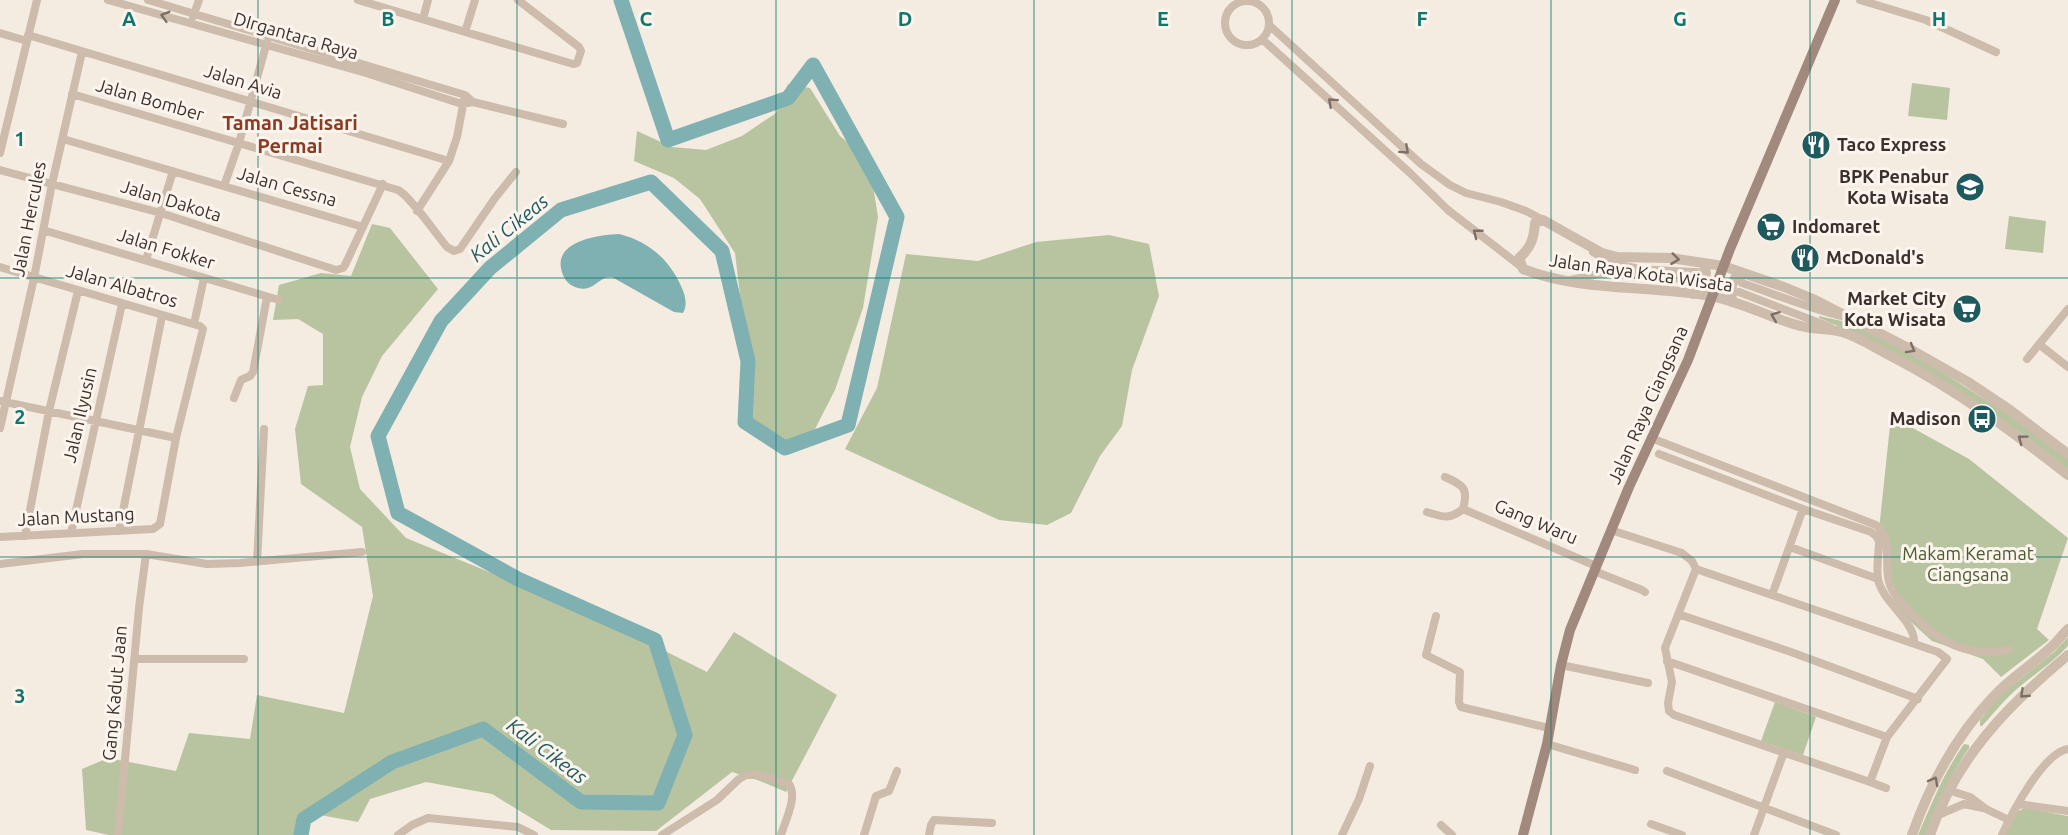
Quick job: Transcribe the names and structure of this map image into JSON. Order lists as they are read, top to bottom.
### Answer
{
  "streets": {
    "main road": ["Jalan Raya Ciangsana"],
    "street": [
      "DIrgantara Raya",
      "Jalan Avia",
      "Jalan Bomber",
      "Jalan Cessna",
      "Jalan Dakota",
      "Jalan Hercules",
      "Jalan Fokker",
      "Jalan Raya Kota Wisata",
      "Jalan Albatros",
      "Jalan Ilyusin",
      "Jalan Mustang",
      "Gang Waru",
      "Gang Kadut Jaan"
    ]
  },
  "crossings": [
    ["Jalan Avia", "Jalan Hercules"],
    ["Jalan Bomber", "Jalan Hercules"],
    ["Jalan Cessna", "Jalan Dakota"],
    ["Jalan Cessna", "Jalan Hercules"],
    ["Jalan Dakota", "Jalan Hercules"],
    ["Jalan Hercules", "Jalan Fokker"],
    ["Jalan Hercules", "Jalan Albatros"],
    ["Jalan Raya Kota Wisata", "Jalan Raya Ciangsana"],
    ["Jalan Albatros", "Jalan Ilyusin"],
    ["Jalan Raya Ciangsana", "Gang Waru"],
    ["Jalan Ilyusin", "Jalan Mustang"]
  ],
  "districts": ["Taman Jatisari Permai"],
  "water": ["Kali Cikeas"],
  "parks": ["Makam Keramat Ciangsana"],
  "places": {
    "restaurant": ["Taco Express", "McDonald's"],
    "school or university": ["BPK Penabur Kota Wisata"],
    "supermarket": ["Indomaret", "Market City Kota Wisata"],
    "bus stop": ["Madison"]
  },
  "grid": {
    "columns": [
      "A",
      "B",
      "C",
      "D",
      "E",
      "F",
      "G",
      "H"
    ],
    "rows": ["1", "2", "3"]
  }
}
